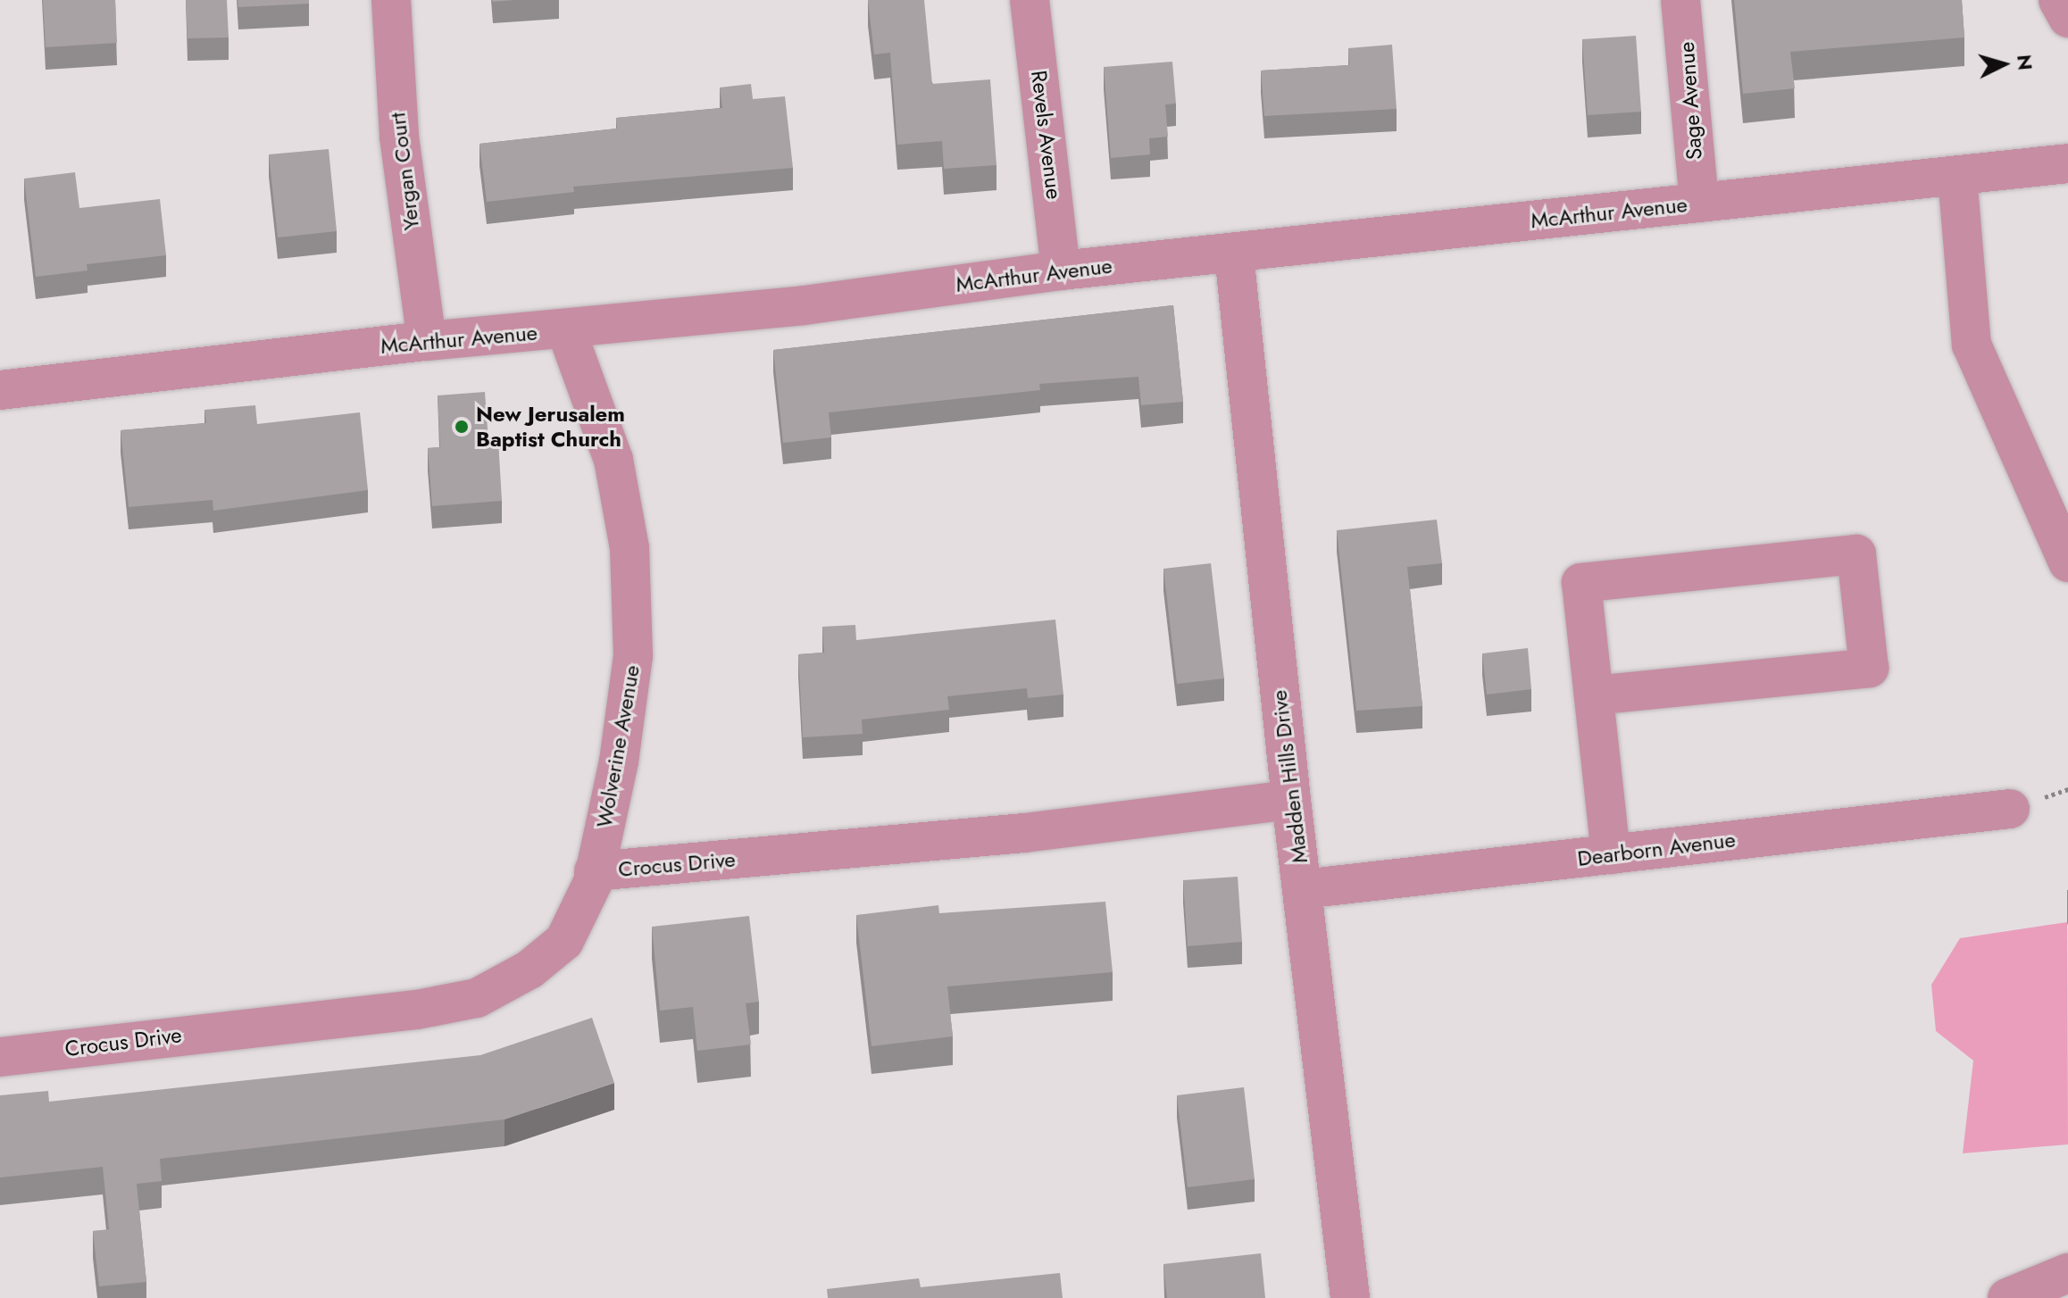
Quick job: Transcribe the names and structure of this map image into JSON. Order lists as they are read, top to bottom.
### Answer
{
  "streets": {
    "street": [
      "Sage Avenue",
      "Revels Avenue",
      "Yergan Court",
      "McArthur Avenue",
      "Wolverine Avenue",
      "Madden Hills Drive",
      "Dearborn Avenue",
      "Crocus Drive"
    ]
  },
  "crossings": [
    ["Sage Avenue", "McArthur Avenue"],
    ["Revels Avenue", "McArthur Avenue"],
    ["Yergan Court", "McArthur Avenue"],
    ["McArthur Avenue", "Wolverine Avenue"],
    ["McArthur Avenue", "Madden Hills Drive"],
    ["Wolverine Avenue", "Crocus Drive"],
    ["Madden Hills Drive", "Dearborn Avenue"],
    ["Madden Hills Drive", "Crocus Drive"]
  ],
  "places": ["New Jerusalem Baptist Church"],
  "north": "right"
}
